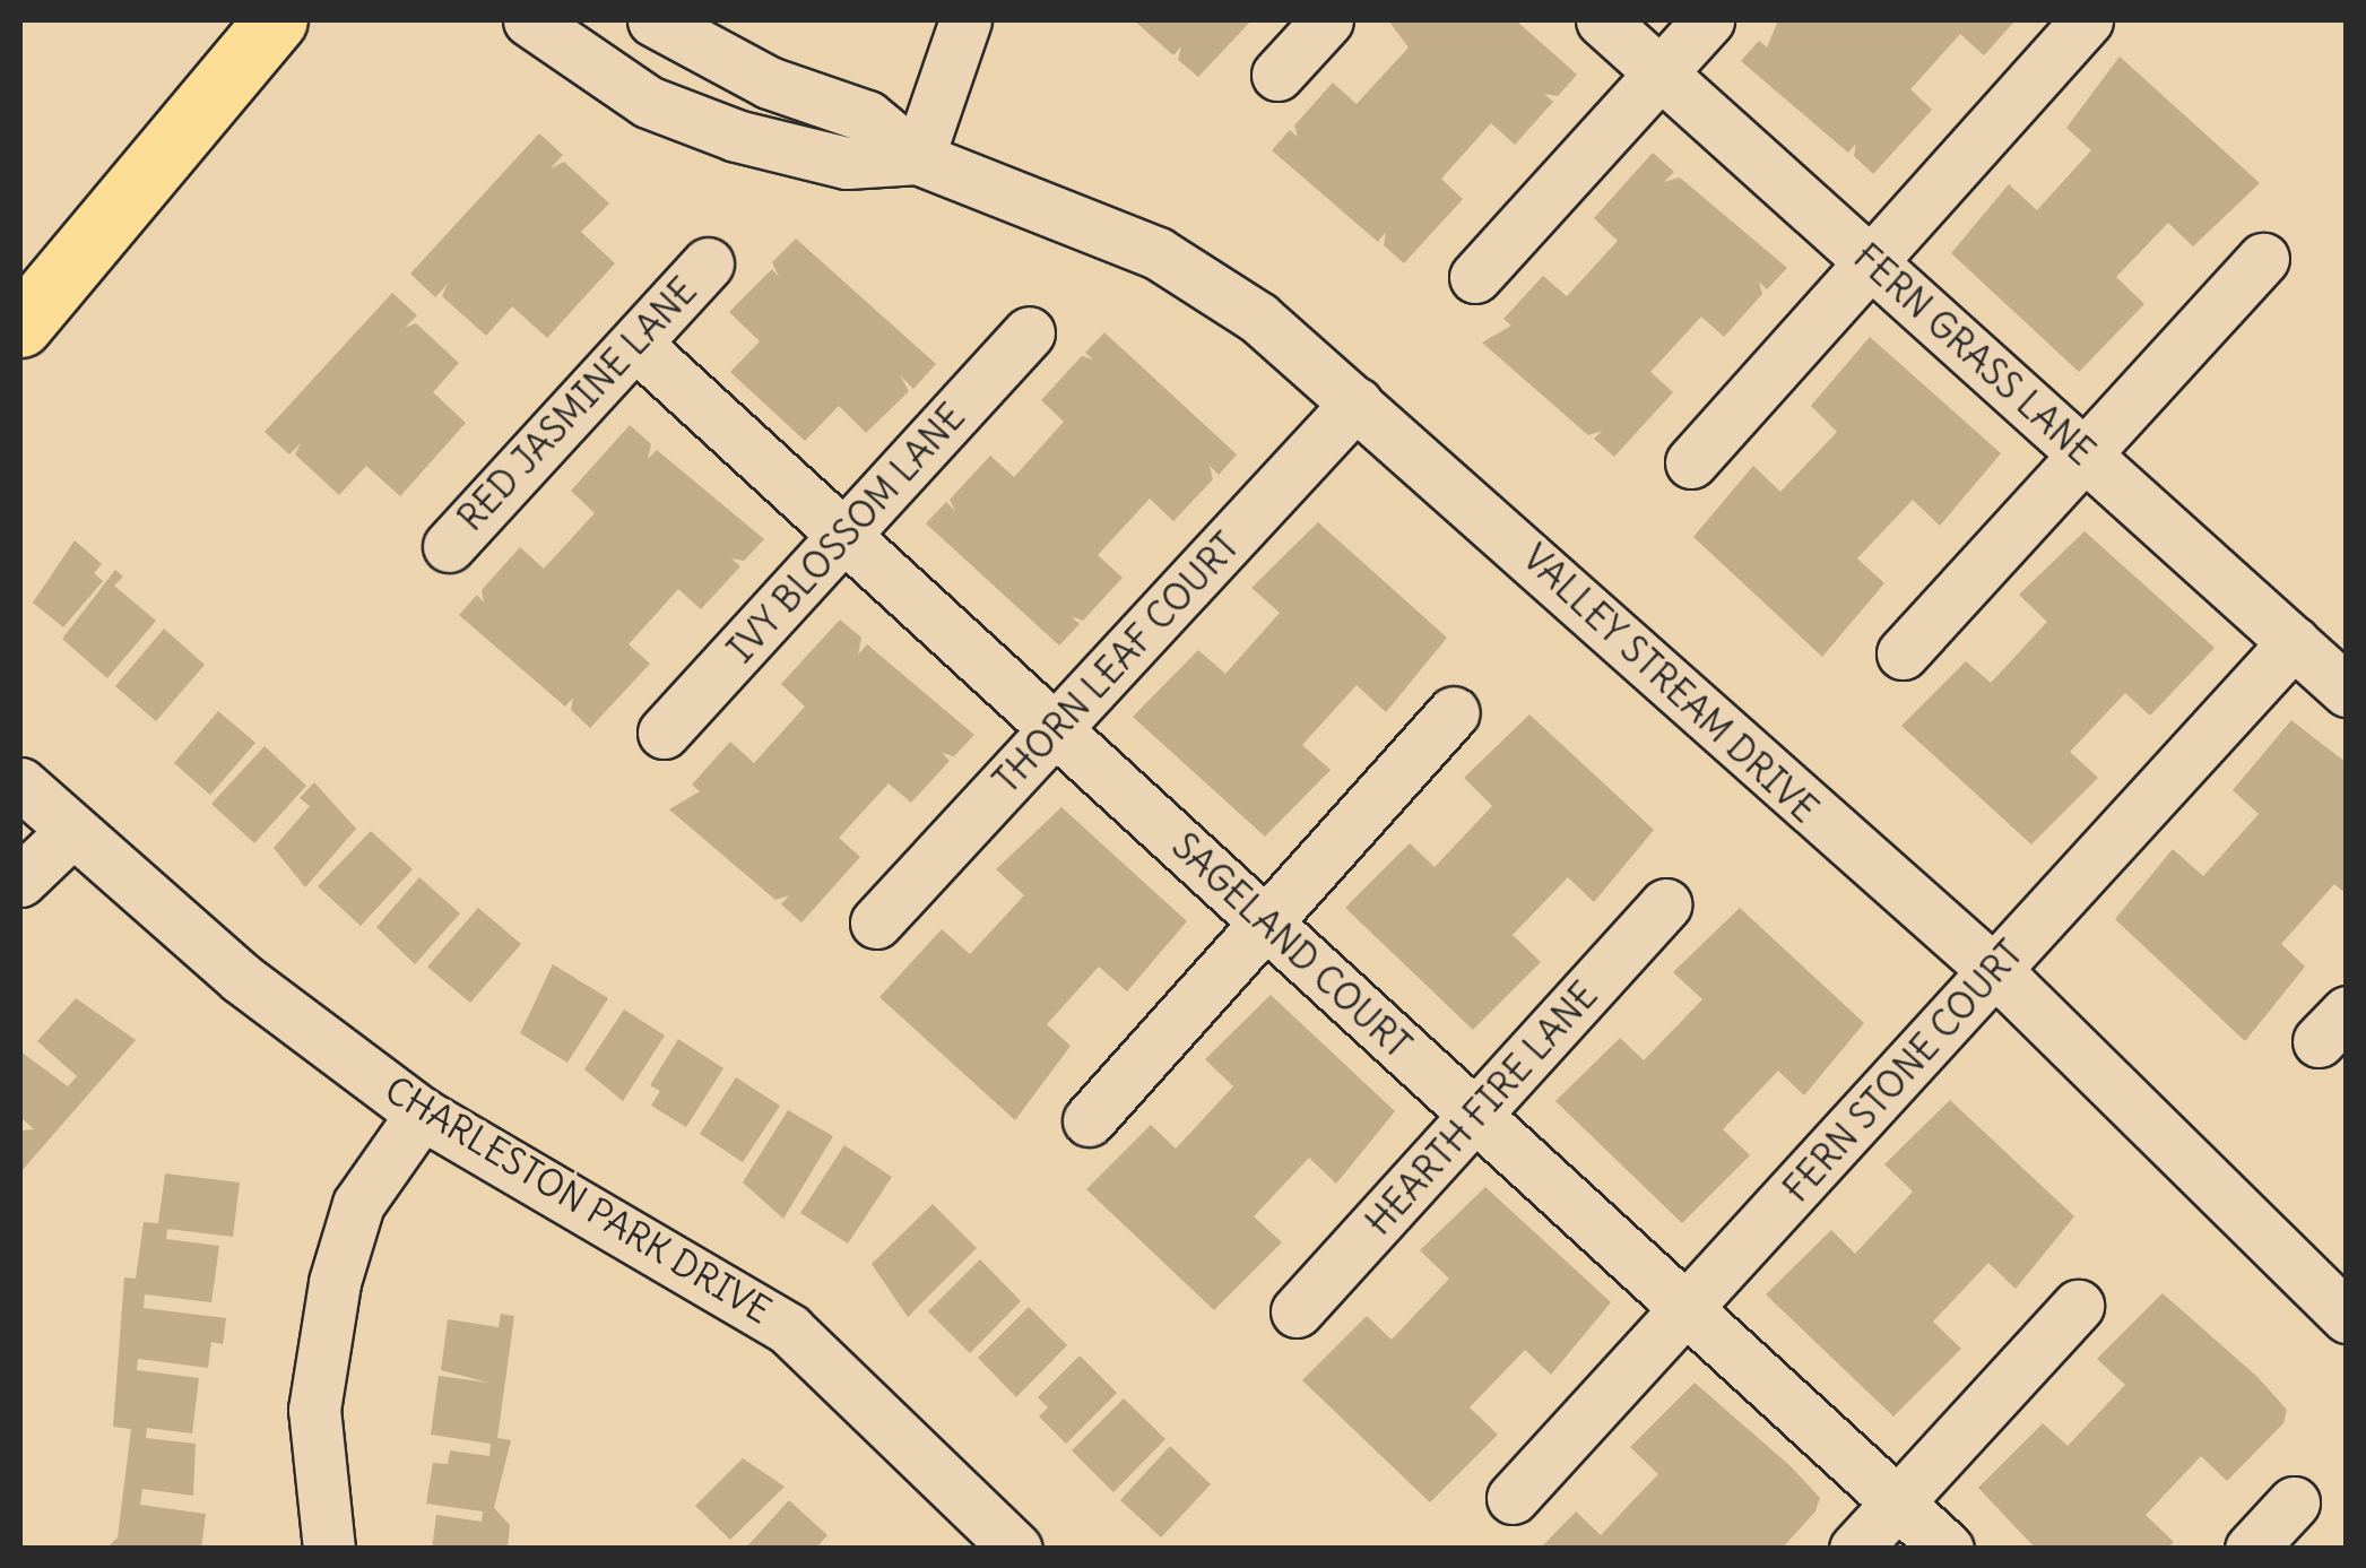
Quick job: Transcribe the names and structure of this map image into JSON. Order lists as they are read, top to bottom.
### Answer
{
  "streets": {
    "street": [
      "FERN GRASS LANE",
      "RED JASMINE LANE",
      "IVY BLOSSOM LANE",
      "THORN LEAF COURT",
      "VALLEY STREAM DRIVE",
      "SAGELAND COURT",
      "FERN STONE COURT",
      "HEARTH FIRE LANE",
      "CHARLESTON PARK DRIVE"
    ]
  },
  "crossings": [
    ["FERN GRASS LANE", "FERN STONE COURT"],
    ["RED JASMINE LANE", "SAGELAND COURT"],
    ["IVY BLOSSOM LANE", "SAGELAND COURT"],
    ["THORN LEAF COURT", "VALLEY STREAM DRIVE"],
    ["THORN LEAF COURT", "SAGELAND COURT"],
    ["VALLEY STREAM DRIVE", "FERN STONE COURT"],
    ["SAGELAND COURT", "FERN STONE COURT"],
    ["SAGELAND COURT", "HEARTH FIRE LANE"]
  ]
}
